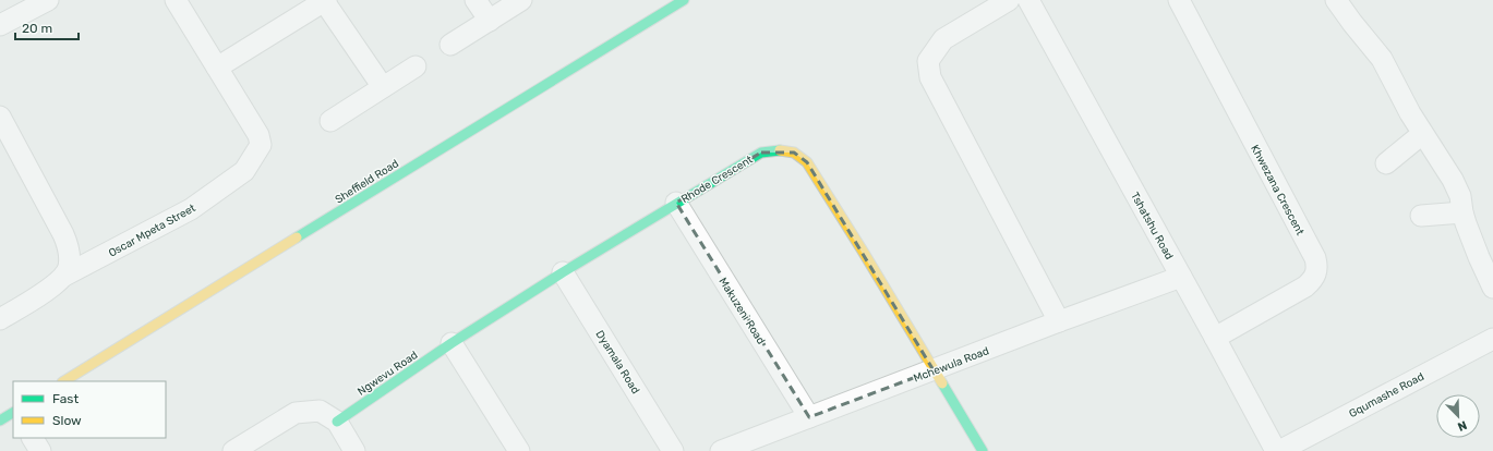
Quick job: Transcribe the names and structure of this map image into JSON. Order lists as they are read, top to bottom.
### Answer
{
  "streets": {
    "street": [
      "Rhode Crescent",
      "Sheffield Road",
      "Khwezana Crescent",
      "Tshatshu Road",
      "Oscar Mpeta Street",
      "Makuzeni Road",
      "Dyamala Road",
      "Mchewula Road",
      "Ngwevu Road",
      "Gqumashe Road"
    ]
  },
  "crossings": [
    ["Rhode Crescent", "Makuzeni Road"],
    ["Rhode Crescent", "Dyamala Road"],
    ["Rhode Crescent", "Mchewula Road"],
    ["Rhode Crescent", "Ngwevu Road"],
    ["Khwezana Crescent", "Tshatshu Road"],
    ["Tshatshu Road", "Mchewula Road"],
    ["Tshatshu Road", "Gqumashe Road"],
    ["Makuzeni Road", "Mchewula Road"]
  ],
  "legend": ["Fast", "Slow"],
  "scale_bar": "20 m",
  "north": "bottom right"
}
